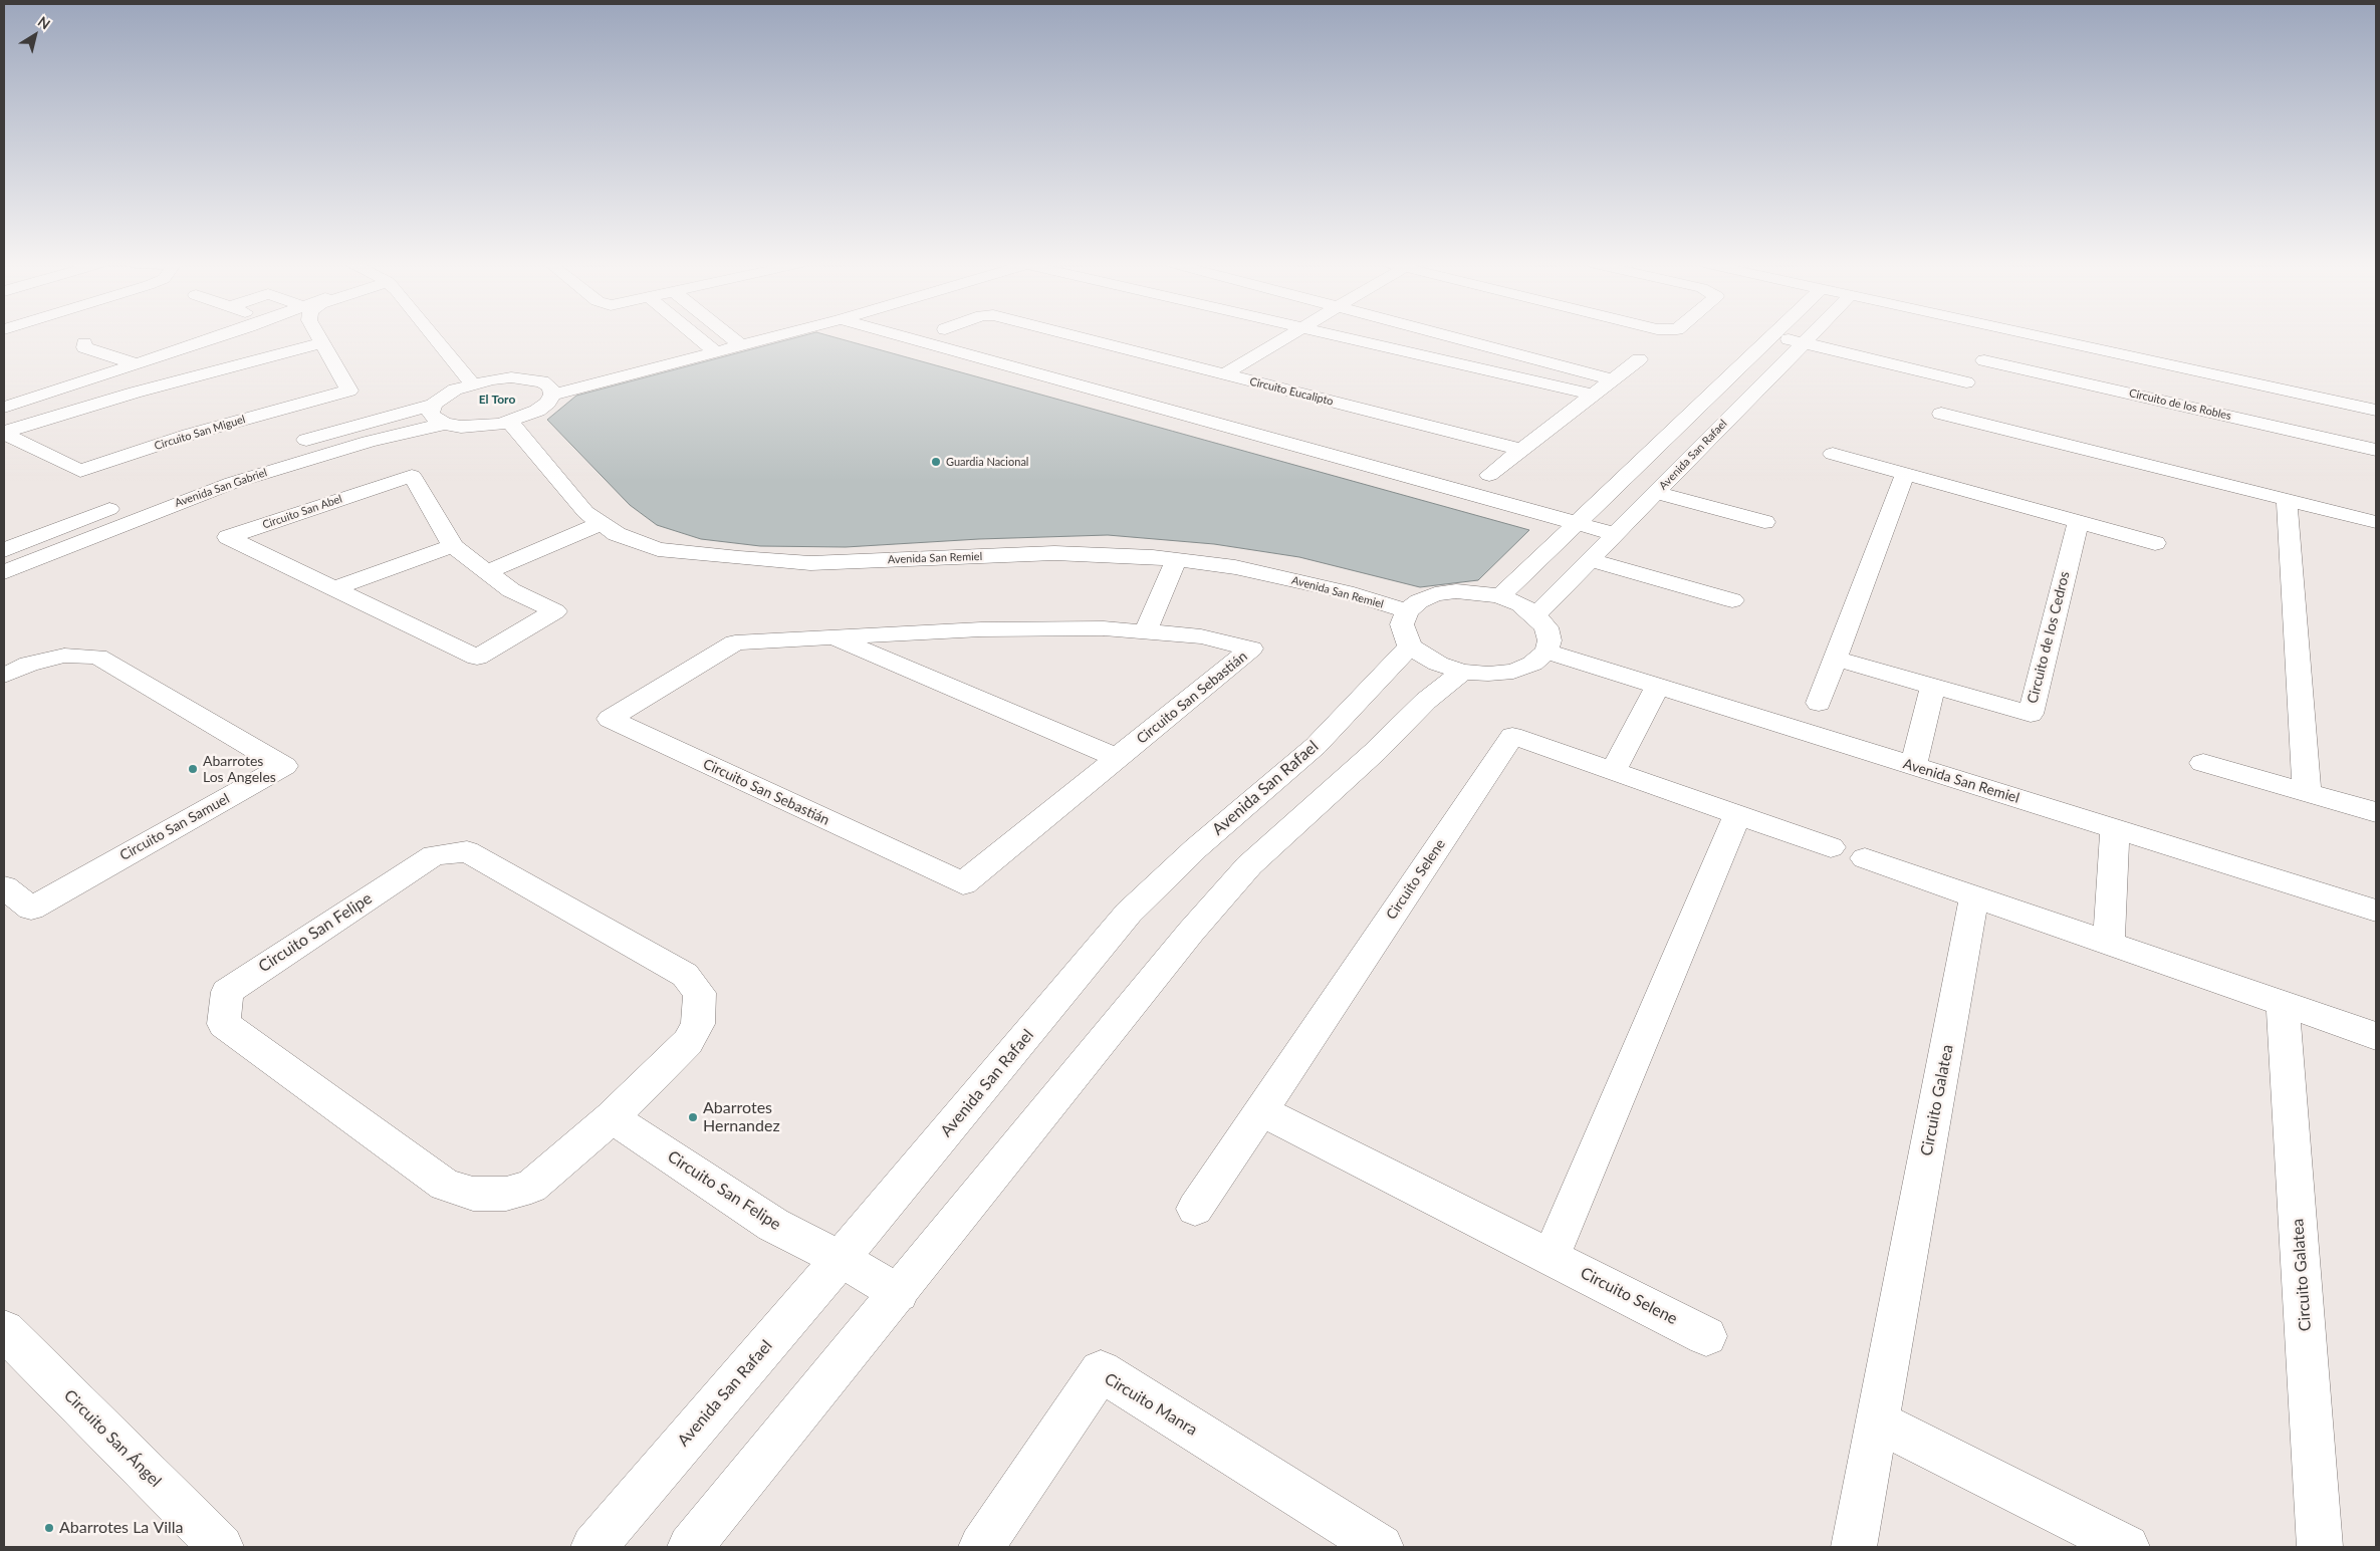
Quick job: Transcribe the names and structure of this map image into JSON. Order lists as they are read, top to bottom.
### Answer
{
  "streets": {
    "street": [
      "Circuito Eucalipto",
      "Circuito de los Robles",
      "Circuito San Miguel",
      "Avenida San Rafael",
      "Avenida San Gabriel",
      "Circuito San Abel",
      "Avenida San Remiel",
      "Circuito de los Cedros",
      "Circuito San Sebastián",
      "Circuito San Samuel",
      "Circuito Selene",
      "Circuito San Felipe",
      "Circuito Galatea",
      "Circuito Manra",
      "Circuito San Ángel"
    ]
  },
  "crossings": [
    ["Avenida San Rafael", "Avenida San Remiel"],
    ["Avenida San Rafael", "Circuito San Felipe"]
  ],
  "districts": ["El Toro"],
  "places": [
    "Guardia Nacional",
    "Abarrotes Los Angeles",
    "Abarrotes Hernandez",
    "Abarrotes La Villa"
  ],
  "north": "top right"
}
